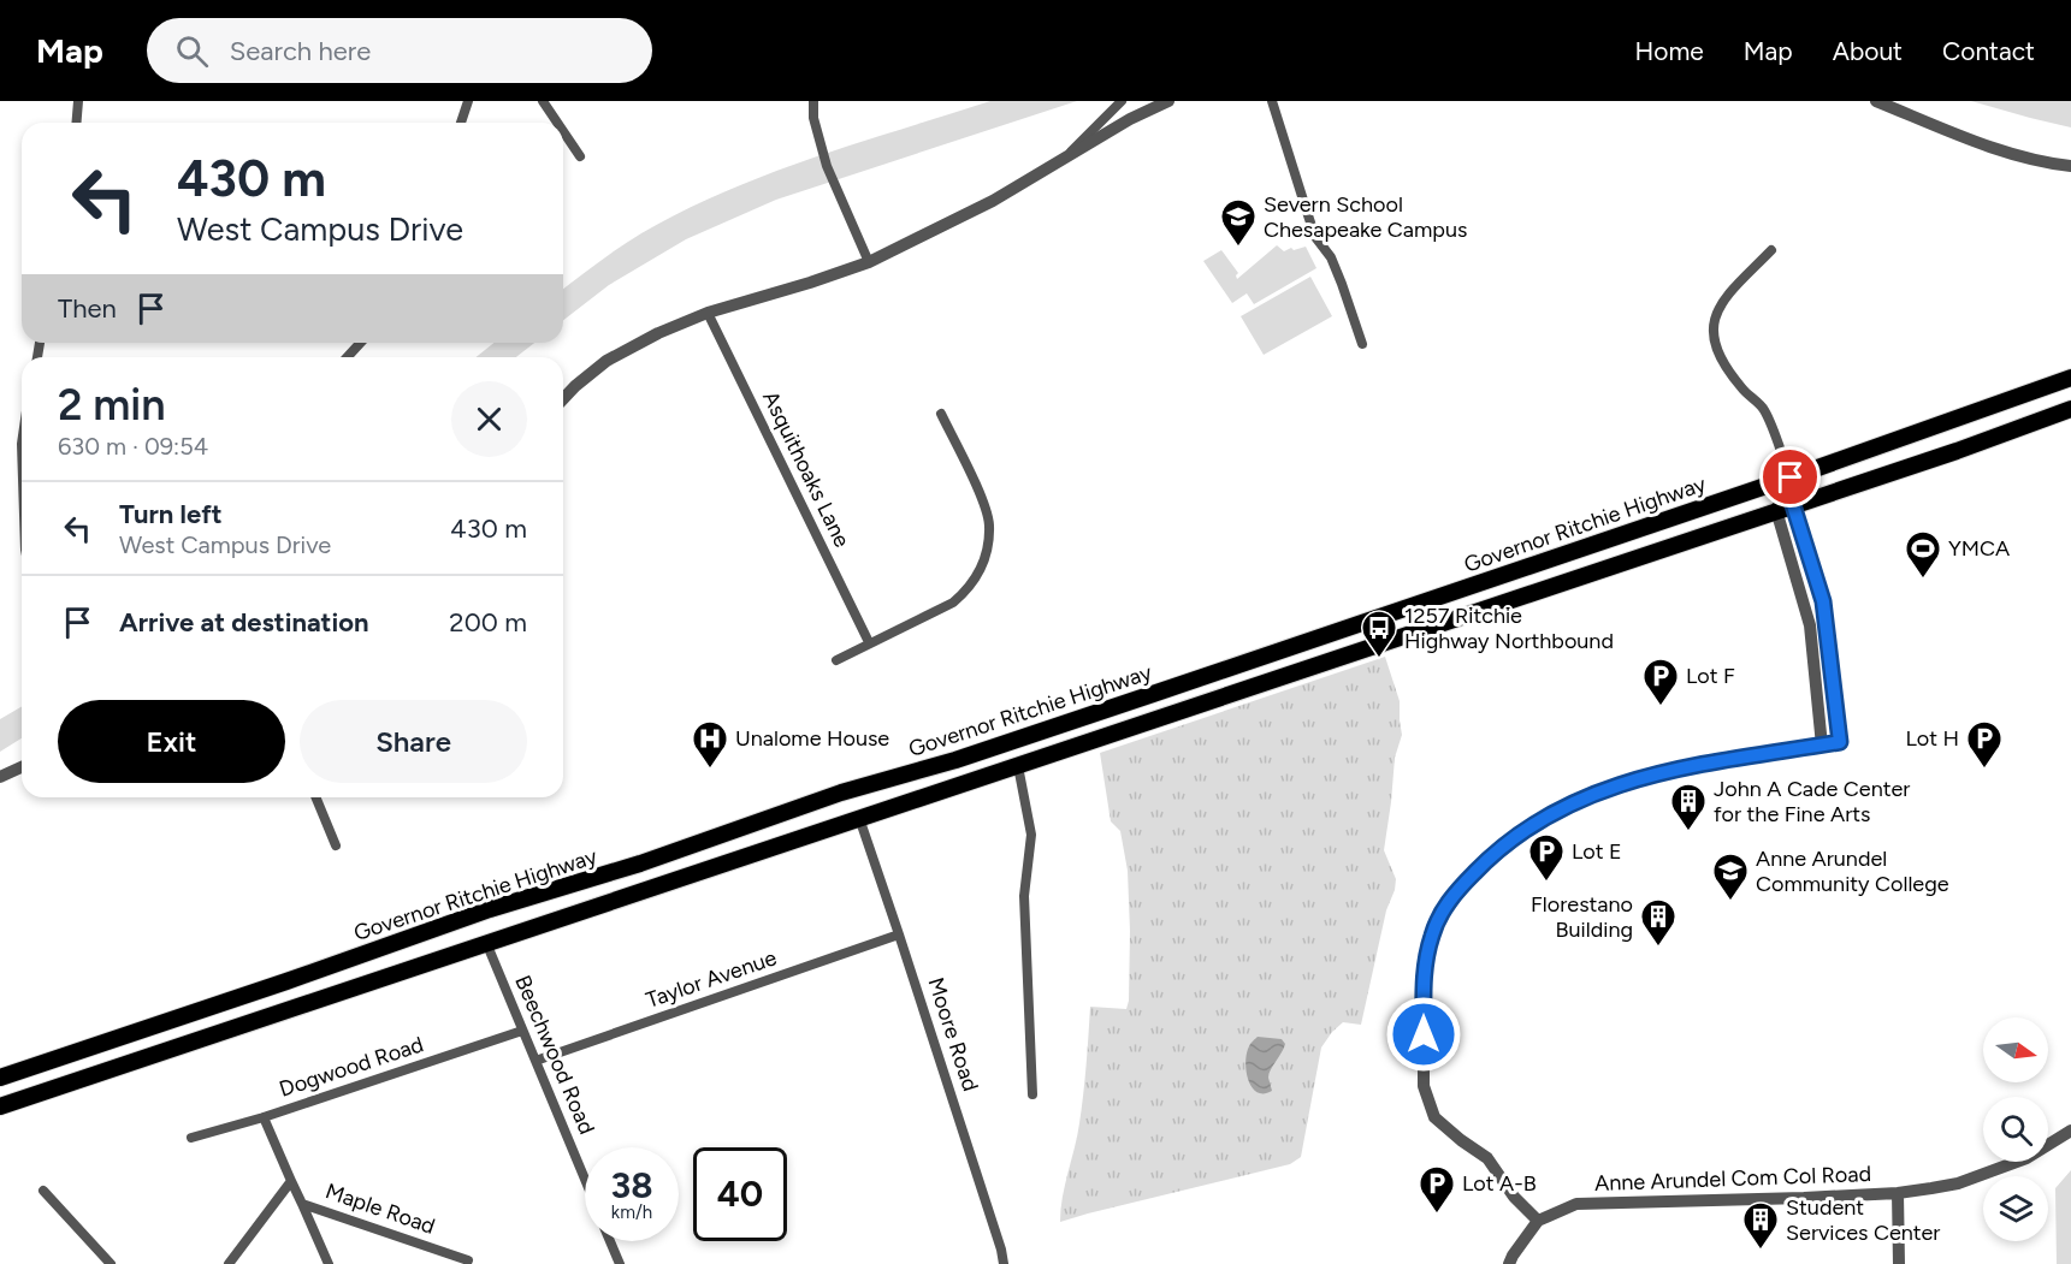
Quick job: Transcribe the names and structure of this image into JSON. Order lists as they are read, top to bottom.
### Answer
{
  "streets": {
    "highway": ["Governor Ritchie Highway"],
    "street": [
      "Asquithoaks Lane",
      "Taylor Avenue",
      "Moore Road",
      "Beechwood Road",
      "Dogwood Road",
      "Anne Arundel Com Col Road",
      "Maple Road"
    ]
  },
  "crossings": [
    ["Taylor Avenue", "Moore Road"],
    ["Taylor Avenue", "Beechwood Road"],
    ["Beechwood Road", "Dogwood Road"],
    ["Dogwood Road", "Maple Road"]
  ],
  "places": {
    "school or university": ["Severn School Chesapeake Campus", "Anne Arundel Community College"],
    "sports": ["YMCA"],
    "bus stop": ["1257 Ritchie Highway Northbound"],
    "parking": [
      "Lot F",
      "Lot H",
      "Lot E",
      "Lot A-B"
    ],
    "hospital": ["Unalome House"],
    "building": ["John A Cade Center for the Fine Arts", "Florestano Building", "Student Services Center"]
  },
  "north": "right",
  "page": {
    "header": "Map",
    "search": "Search here",
    "nav": [
      "Home",
      "Map",
      "About",
      "Contact"
    ],
    "turn": ["430 m", "West Campus Drive"],
    "then": "Then",
    "heading": ["2 min", "630 m · 09:54"],
    "list": [
      {
        "name": "Turn left",
        "note": "West Campus Drive",
        "value": "430 m"
      },
      {
        "name": "Arrive at destination",
        "value": "200 m"
      }
    ],
    "buttons": ["Exit", "Share"],
    "speed": "38 km/h",
    "limit": "40"
  }
}
